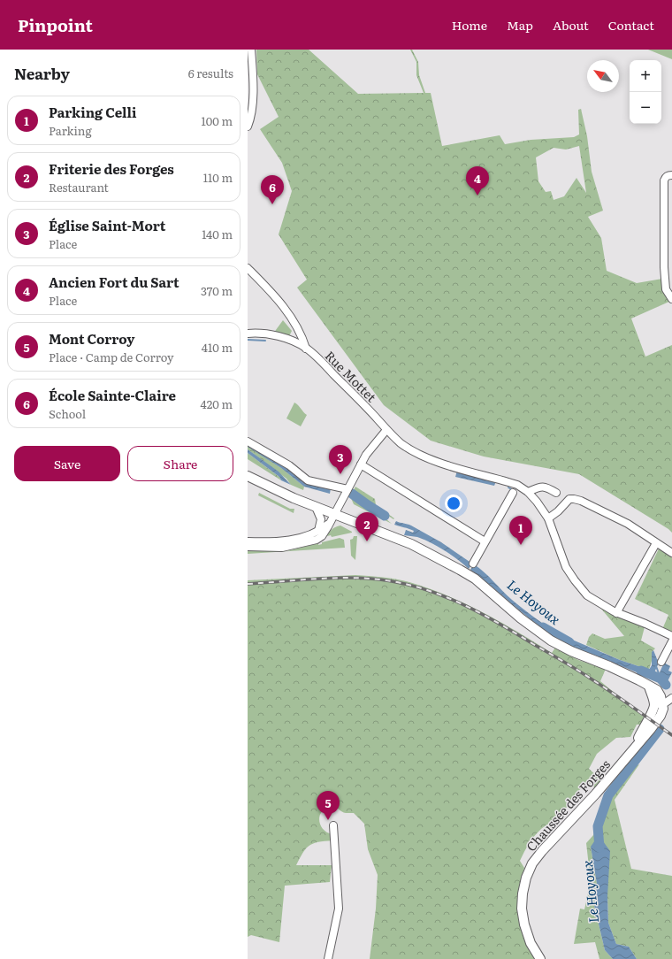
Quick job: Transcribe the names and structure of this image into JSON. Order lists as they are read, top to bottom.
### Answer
{
  "streets": {
    "main road": ["Chaussée des Forges"],
    "street": ["Rue Mottet"]
  },
  "water": ["Le Hoyoux"],
  "north": "top left",
  "page": {
    "header": "Pinpoint",
    "nav": [
      "Home",
      "Map",
      "About",
      "Contact"
    ],
    "heading": ["Nearby", "6 results"],
    "map_buttons": ["+", "−"],
    "list": [
      {
        "mark": "1",
        "name": "Parking Celli",
        "note": "Parking",
        "value": "100 m"
      },
      {
        "mark": "2",
        "name": "Friterie des Forges",
        "note": "Restaurant",
        "value": "110 m"
      },
      {
        "mark": "3",
        "name": "Église Saint-Mort",
        "note": "Place",
        "value": "140 m"
      },
      {
        "mark": "4",
        "name": "Ancien Fort du Sart",
        "note": "Place",
        "value": "370 m"
      },
      {
        "mark": "5",
        "name": "Mont Corroy",
        "note": "Place · Camp de Corroy",
        "value": "410 m"
      },
      {
        "mark": "6",
        "name": "École Sainte-Claire",
        "note": "School",
        "value": "420 m"
      }
    ],
    "pins": [
      "4",
      "6",
      "3",
      "2",
      "1",
      "5"
    ],
    "buttons": ["Save", "Share"]
  }
}
